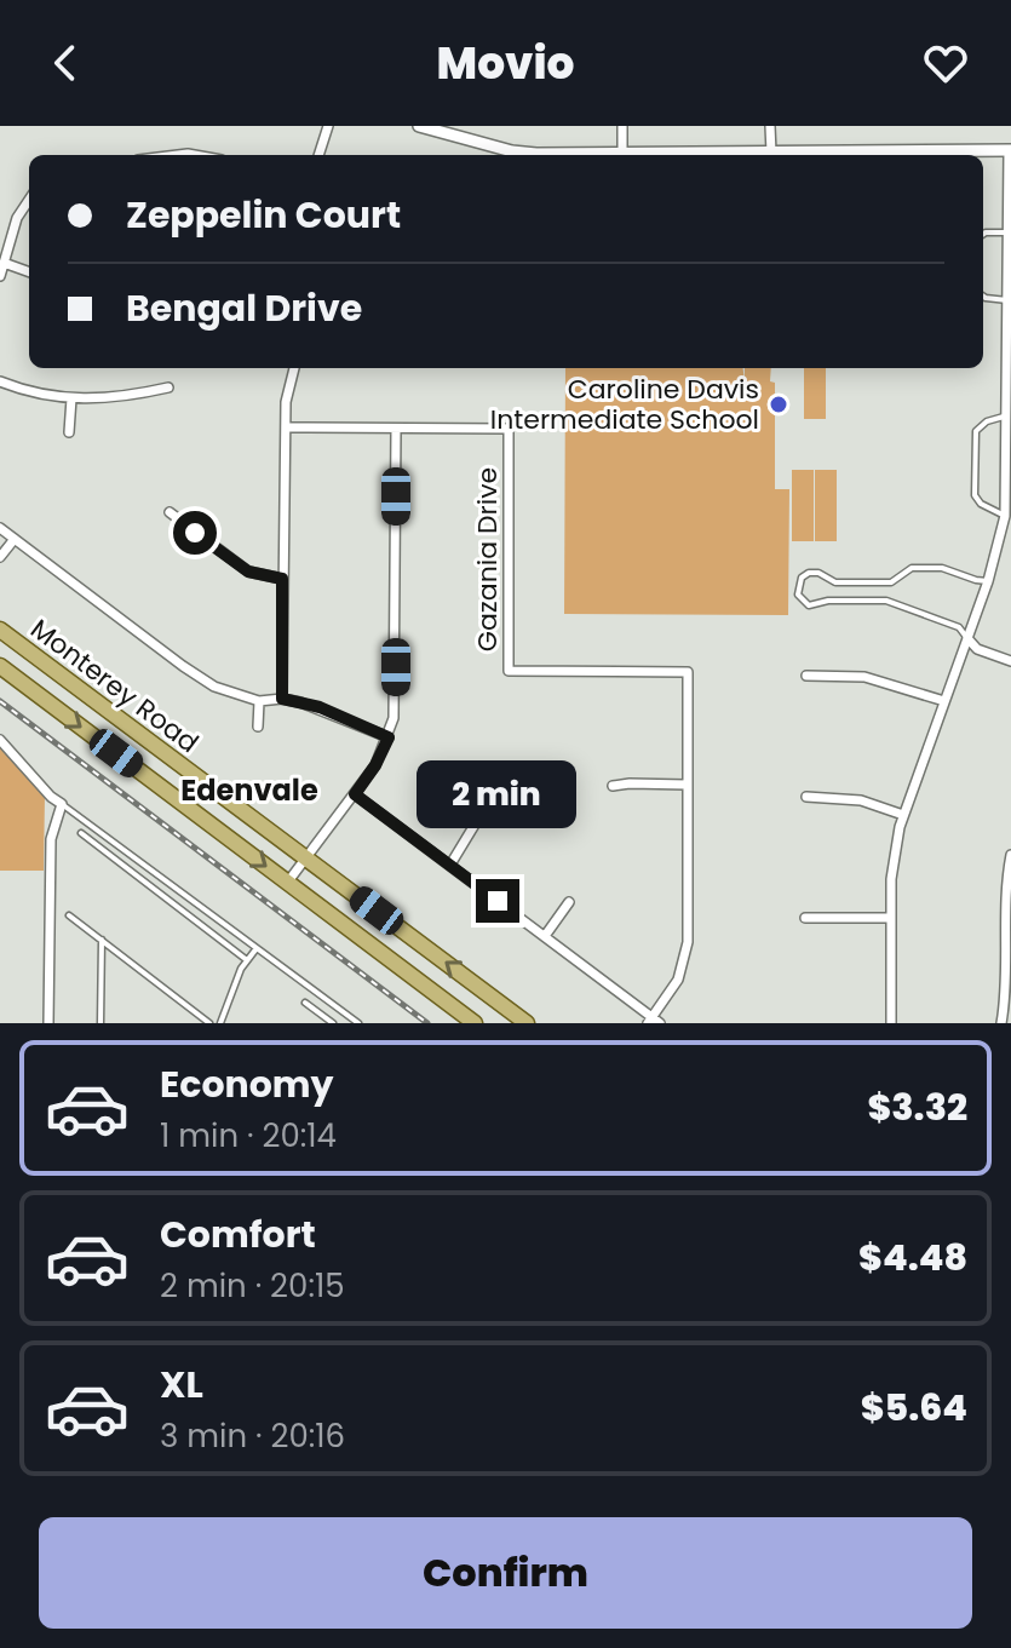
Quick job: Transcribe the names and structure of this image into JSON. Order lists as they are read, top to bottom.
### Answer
{
  "streets": {
    "main road": ["Monterey Road"],
    "street": ["Gazania Drive"]
  },
  "districts": ["Edenvale"],
  "places": ["Caroline Davis Intermediate School"],
  "page": {
    "header": "Movio",
    "banner": ["Zeppelin Court", "Bengal Drive"],
    "bubble": "2 min",
    "list": [
      {
        "name": "Economy",
        "note": "1 min · 20:14",
        "value": "$3.32"
      },
      {
        "name": "Comfort",
        "note": "2 min · 20:15",
        "value": "$4.48"
      },
      {
        "name": "XL",
        "note": "3 min · 20:16",
        "value": "$5.64"
      }
    ],
    "buttons": "Confirm"
  }
}
